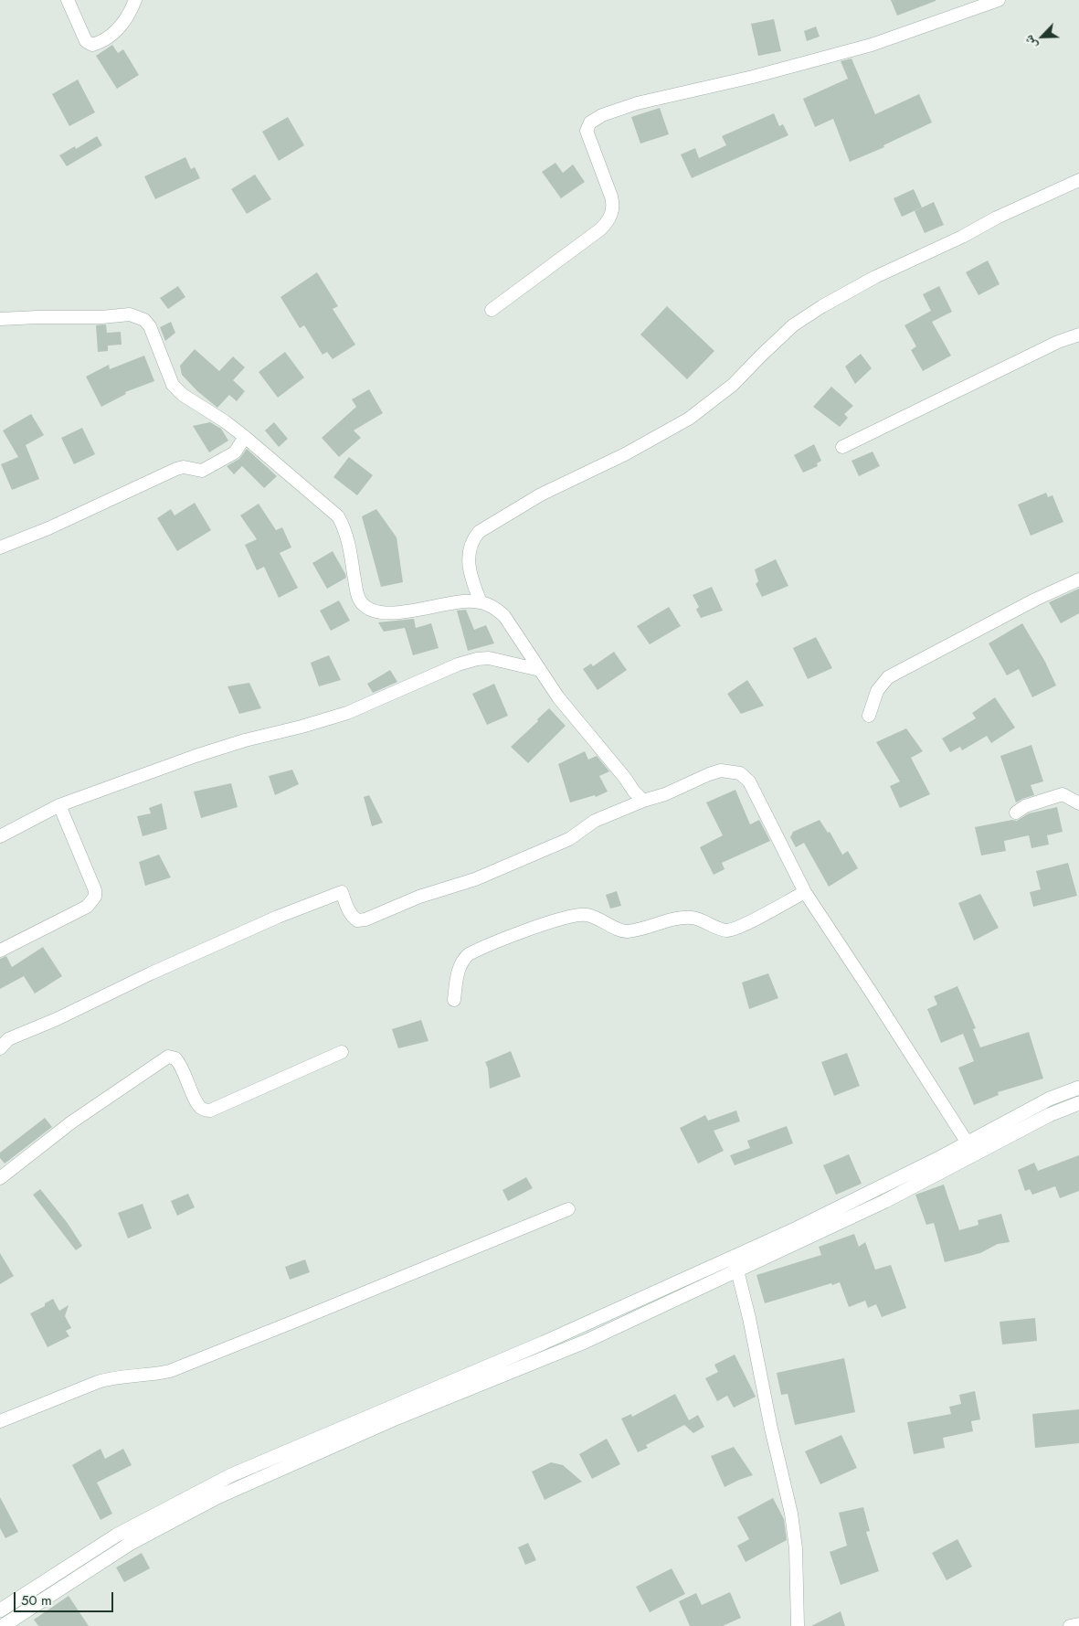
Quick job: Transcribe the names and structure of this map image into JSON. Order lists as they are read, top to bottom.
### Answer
{
  "scale_bar": "50 m",
  "north": "bottom left"
}
